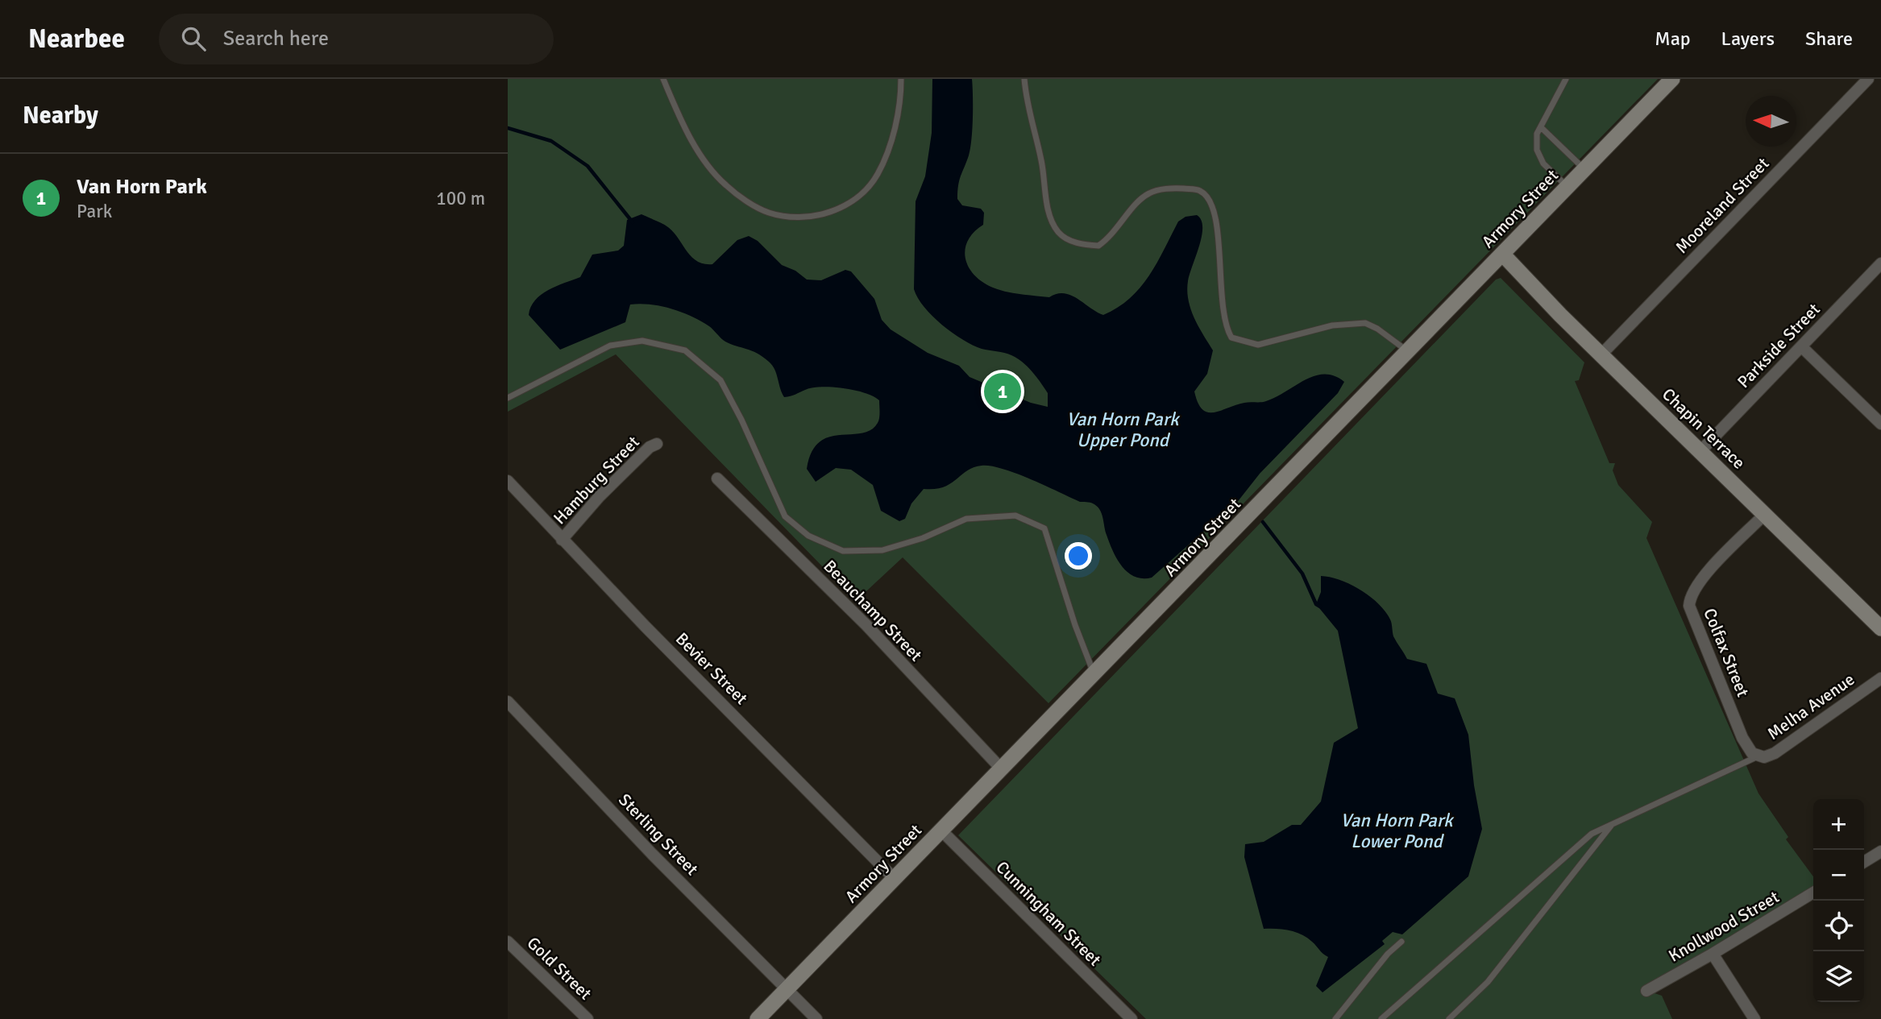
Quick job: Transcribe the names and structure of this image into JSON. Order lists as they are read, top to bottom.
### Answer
{
  "streets": {
    "main road": ["Armory Street", "Chapin Terrace"],
    "street": [
      "Mooreland Street",
      "Parkside Street",
      "Hamburg Street",
      "Beauchamp Street",
      "Colfax Street",
      "Bevier Street",
      "Melha Avenue",
      "Sterling Street",
      "Cunningham Street",
      "Knollwood Street",
      "Gold Street"
    ]
  },
  "crossings": [
    ["Mooreland Street", "Chapin Terrace"],
    ["Armory Street", "Chapin Terrace"],
    ["Armory Street", "Beauchamp Street"],
    ["Armory Street", "Bevier Street"],
    ["Armory Street", "Sterling Street"],
    ["Armory Street", "Cunningham Street"],
    ["Parkside Street", "Chapin Terrace"],
    ["Chapin Terrace", "Colfax Street"],
    ["Hamburg Street", "Bevier Street"],
    ["Colfax Street", "Melha Avenue"]
  ],
  "water": ["Van Horn Park Upper Pond", "Van Horn Park Lower Pond"],
  "north": "left",
  "page": {
    "header": "Nearbee",
    "search": "Search here",
    "nav": ["Map", "Layers", "Share"],
    "heading": "Nearby",
    "list": [
      {
        "mark": "1",
        "name": "Van Horn Park",
        "note": "Park",
        "value": "100 m"
      }
    ],
    "pins": "1",
    "map_buttons": ["+", "−"]
  }
}
